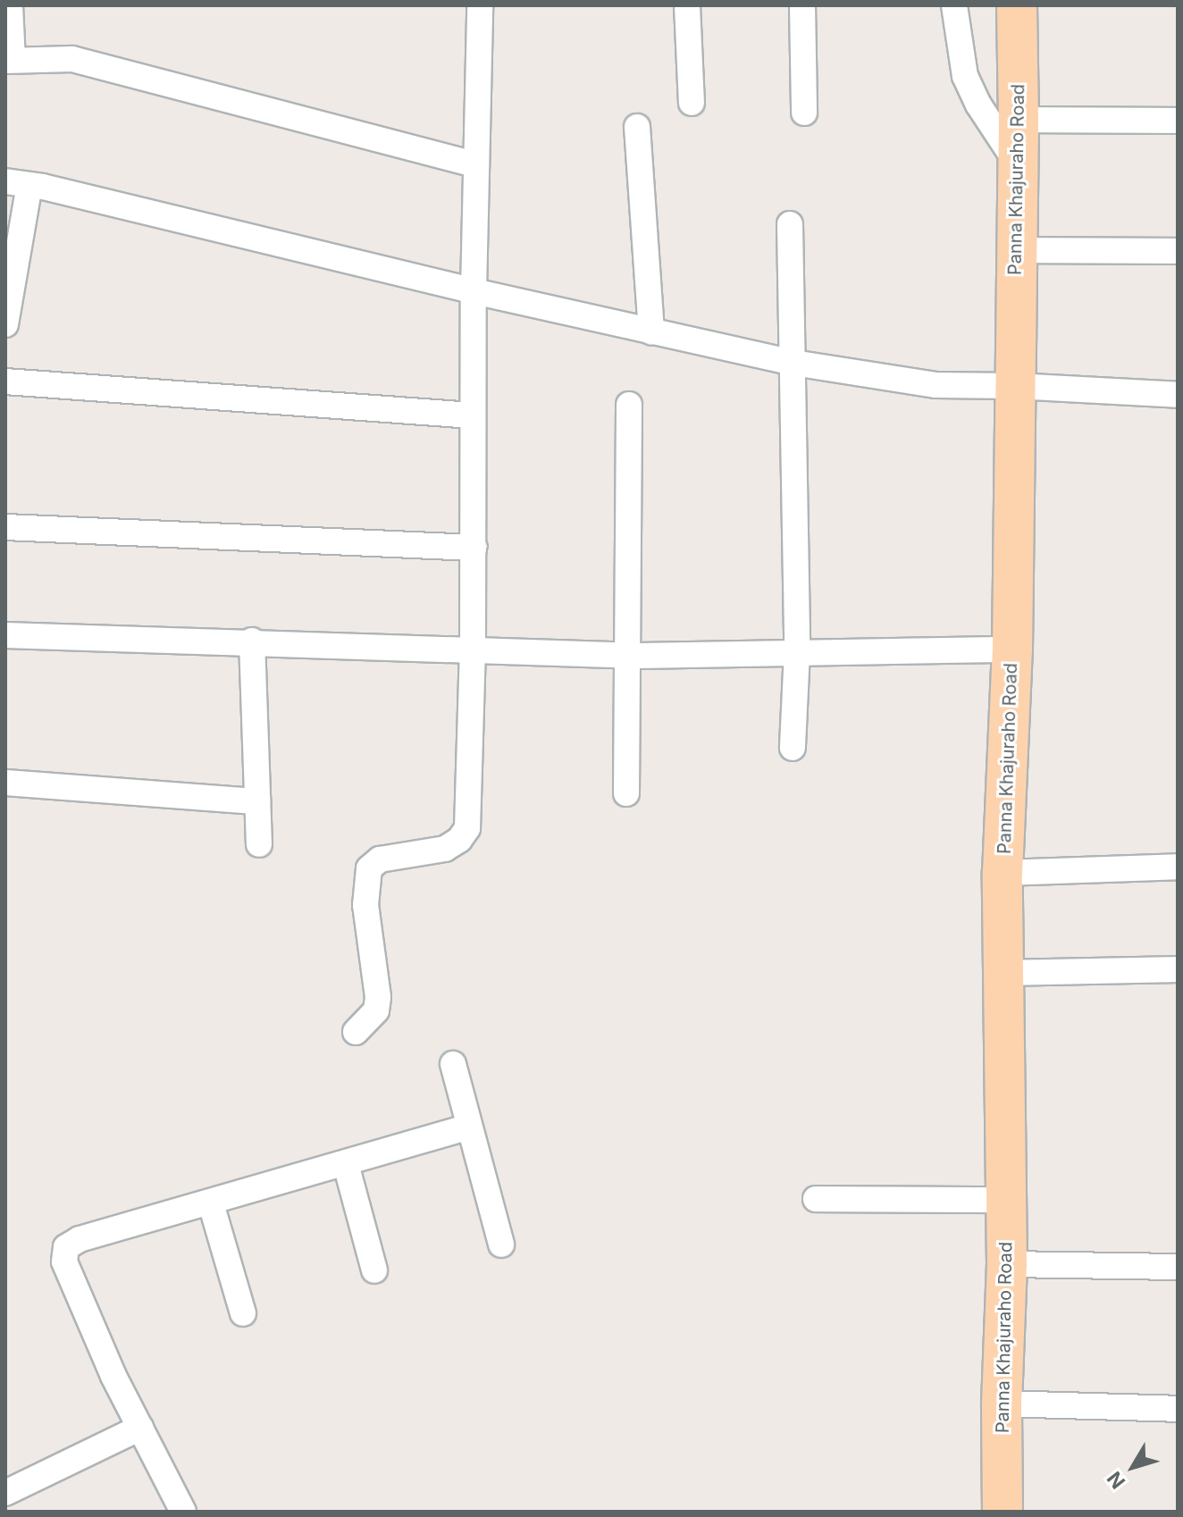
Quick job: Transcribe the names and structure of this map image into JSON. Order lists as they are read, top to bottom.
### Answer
{
  "streets": {
    "main road": ["Panna Khajuraho Road"]
  },
  "north": "bottom left"
}
